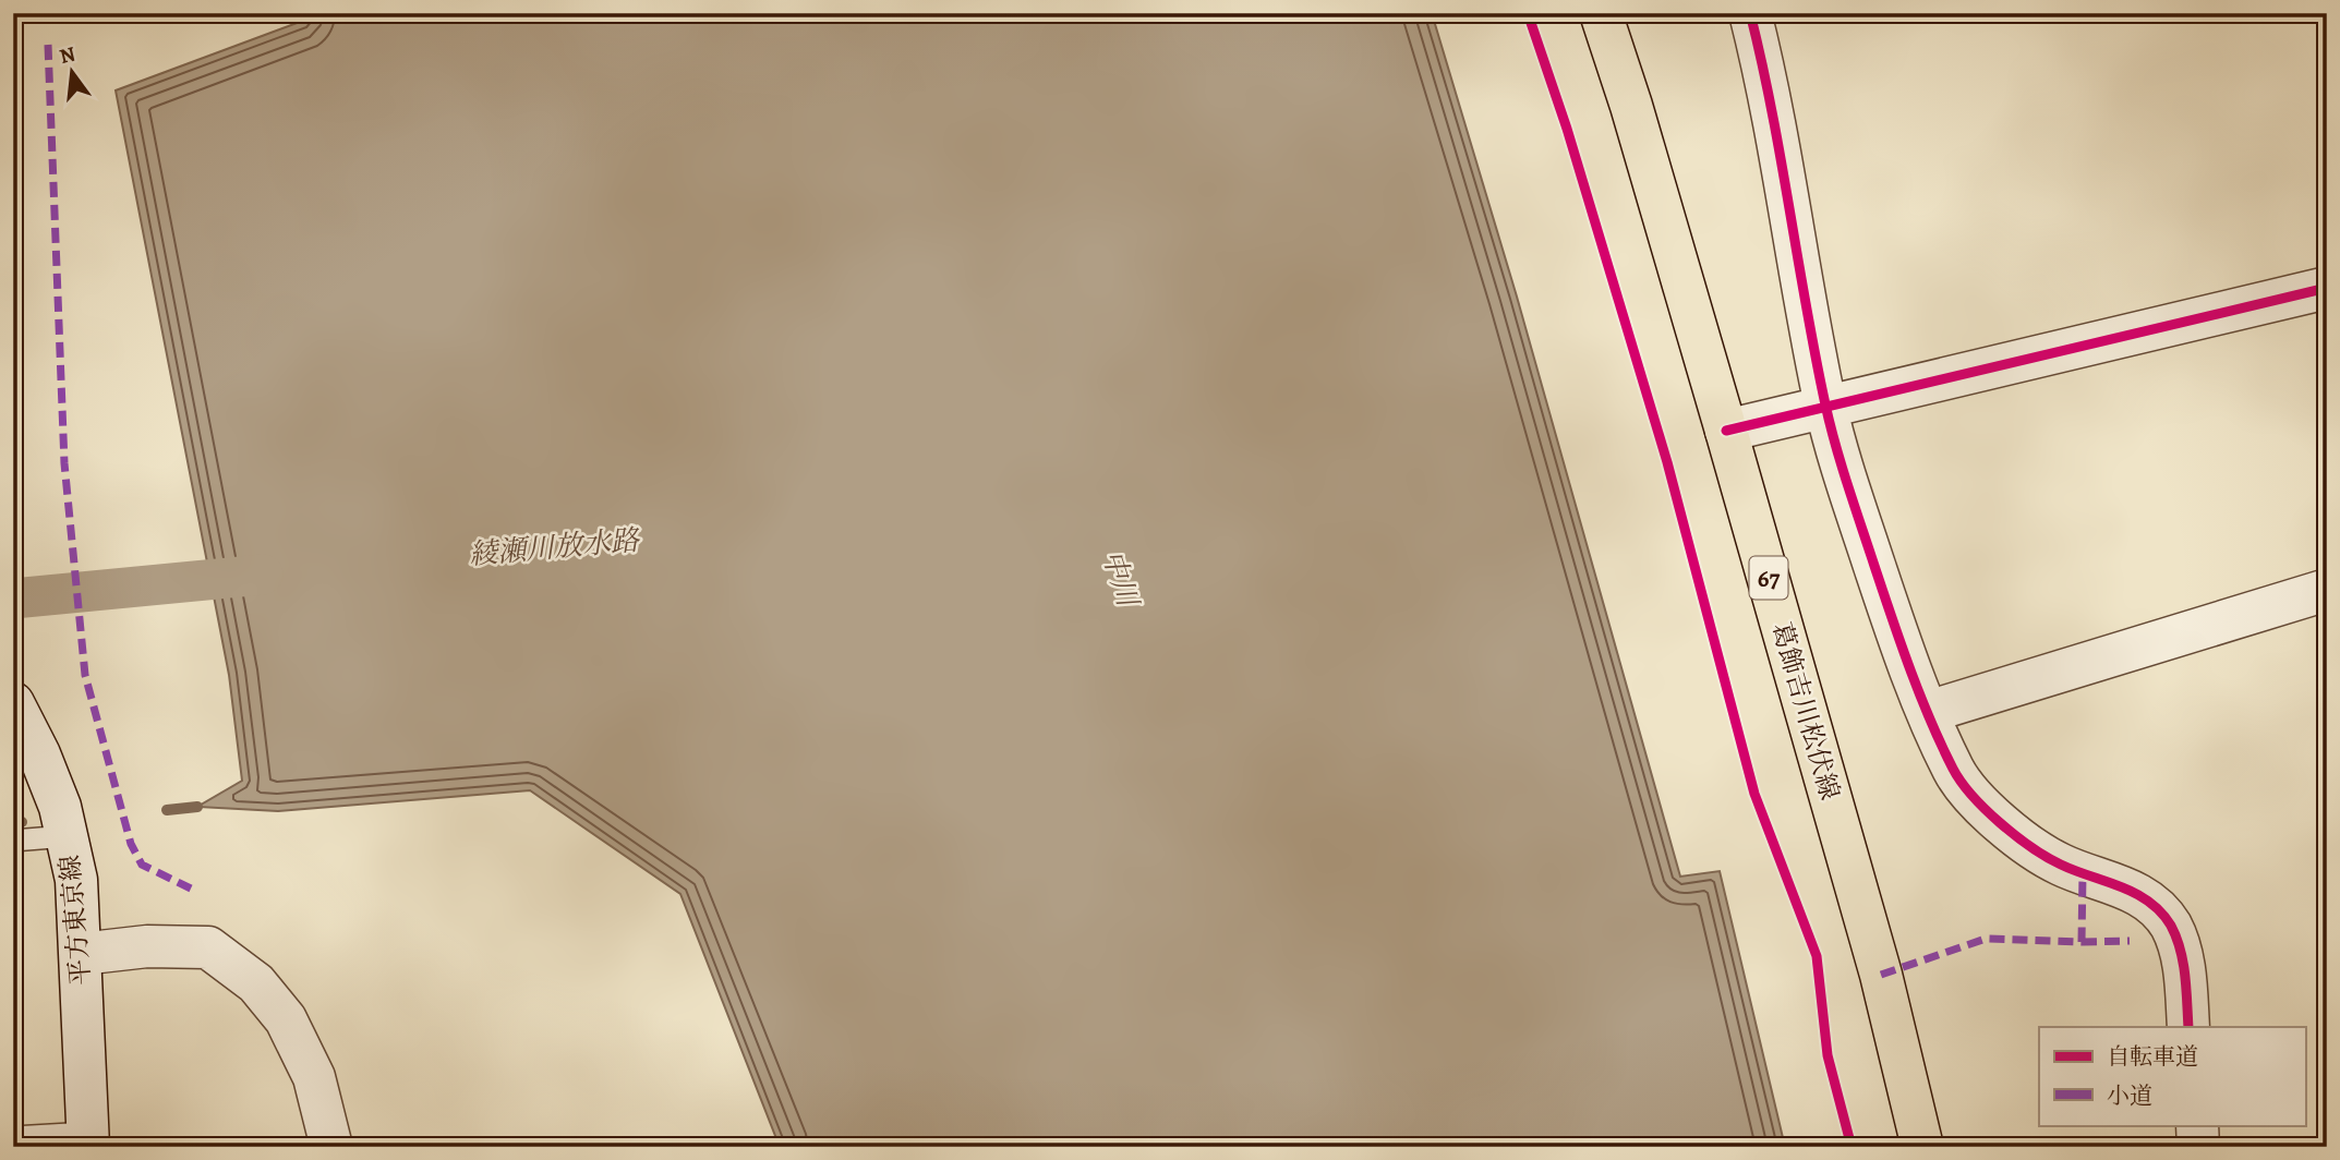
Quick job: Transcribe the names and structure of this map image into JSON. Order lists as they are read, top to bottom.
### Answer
{
  "streets": {
    "main road": ["67", "葛飾吉川松伏線"],
    "street": ["平方東京線"]
  },
  "water": ["綾瀬川放水路", "中川"],
  "legend": ["自転車道", "小道"],
  "north": "top"
}
